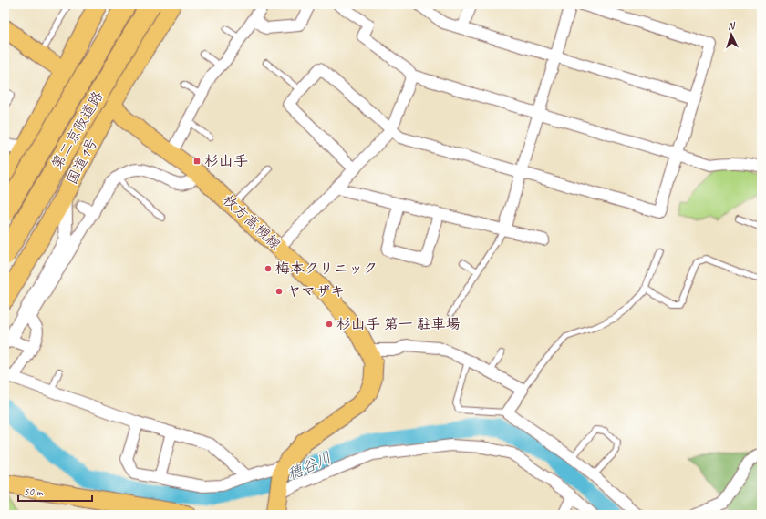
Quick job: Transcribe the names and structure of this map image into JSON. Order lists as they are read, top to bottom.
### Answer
{
  "streets": {
    "highway": ["第二京阪道路", "国道1号"],
    "main road": ["枚方高槻線"]
  },
  "crossings": [
    ["国道1号", "枚方高槻線"]
  ],
  "water": ["穂谷川"],
  "places": {
    "transit": ["杉山手"],
    "other": ["梅本クリニック", "ヤマザキ", "杉山手 第一 駐車場"]
  },
  "scale_bar": "50 m",
  "north": "top"
}
